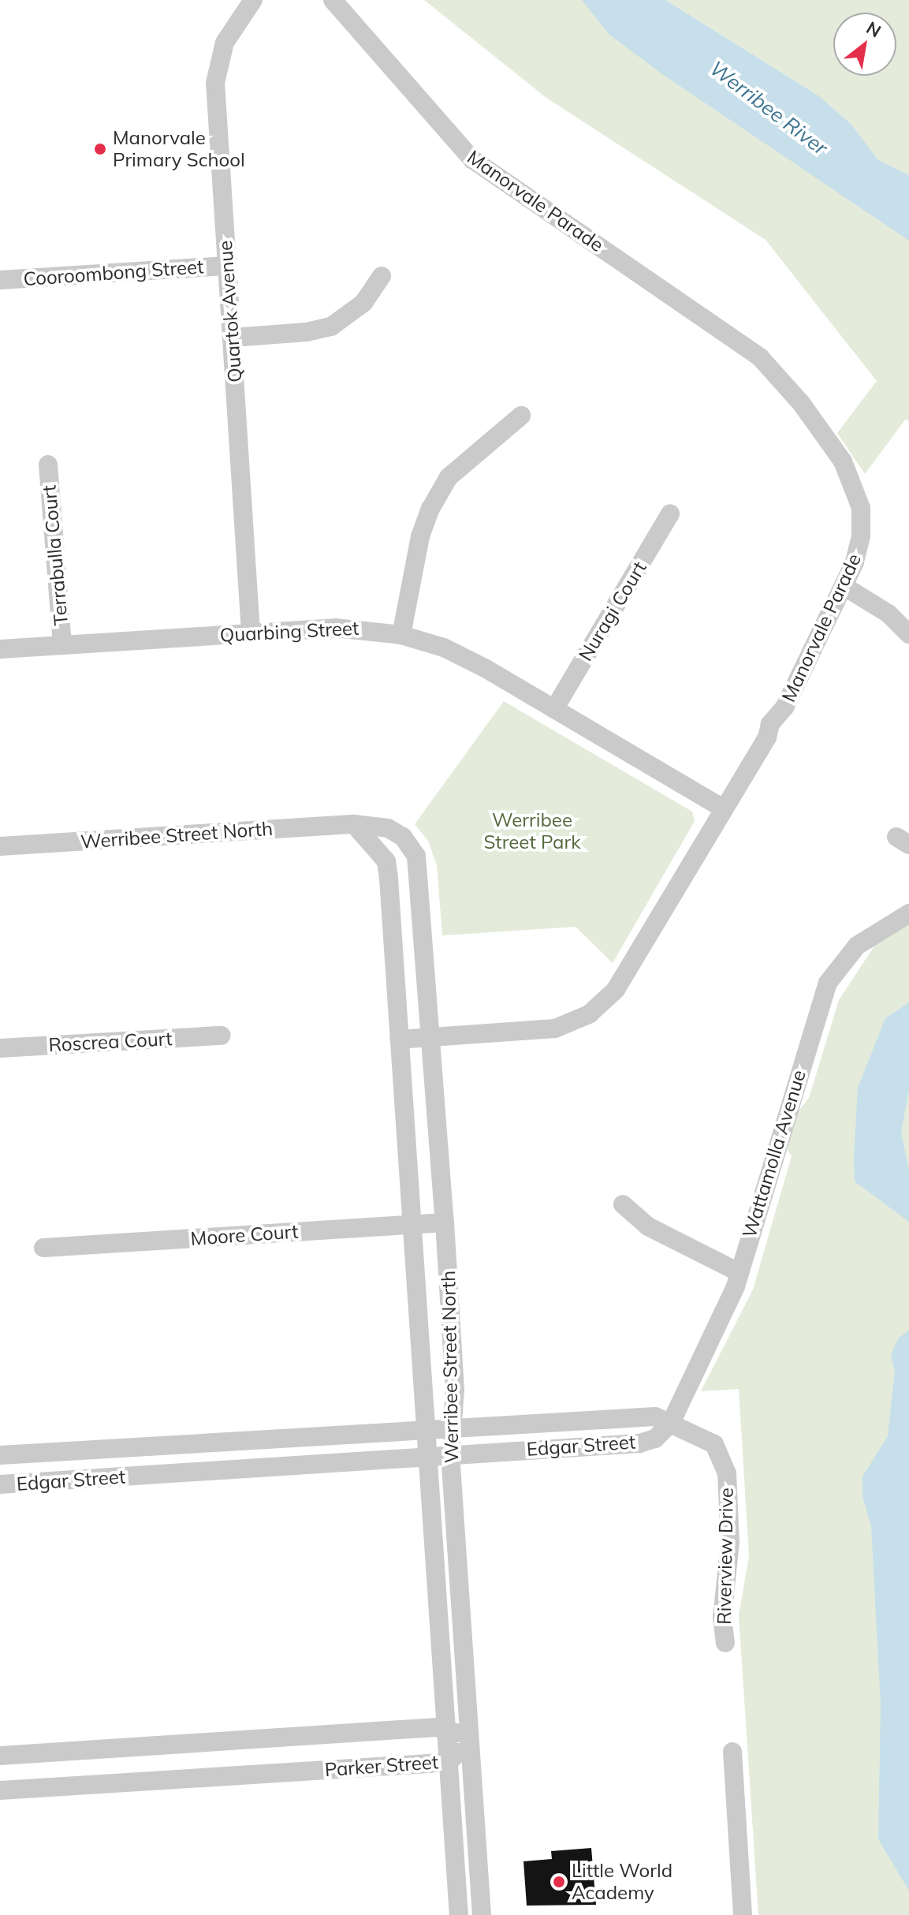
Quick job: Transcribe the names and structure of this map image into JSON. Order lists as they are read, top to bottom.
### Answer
{
  "streets": {
    "street": [
      "Manorvale Parade",
      "Cooroombong Street",
      "Quartok Avenue",
      "Terrabulla Court",
      "Nuragi Court",
      "Quarbing Street",
      "Werribee Street North",
      "Roscrea Court",
      "Wattamolla Avenue",
      "Moore Court",
      "Edgar Street",
      "Riverview Drive",
      "Parker Street"
    ]
  },
  "crossings": [
    ["Manorvale Parade", "Quarbing Street"],
    ["Manorvale Parade", "Werribee Street North"],
    ["Cooroombong Street", "Quartok Avenue"],
    ["Quartok Avenue", "Quarbing Street"],
    ["Terrabulla Court", "Quarbing Street"],
    ["Nuragi Court", "Quarbing Street"],
    ["Werribee Street North", "Moore Court"],
    ["Werribee Street North", "Edgar Street"],
    ["Werribee Street North", "Parker Street"],
    ["Wattamolla Avenue", "Edgar Street"],
    ["Wattamolla Avenue", "Riverview Drive"],
    ["Edgar Street", "Riverview Drive"]
  ],
  "water": ["Werribee River"],
  "parks": ["Werribee Street Park"],
  "places": ["Manorvale Primary School", "Little World Academy"],
  "north": "top right"
}
